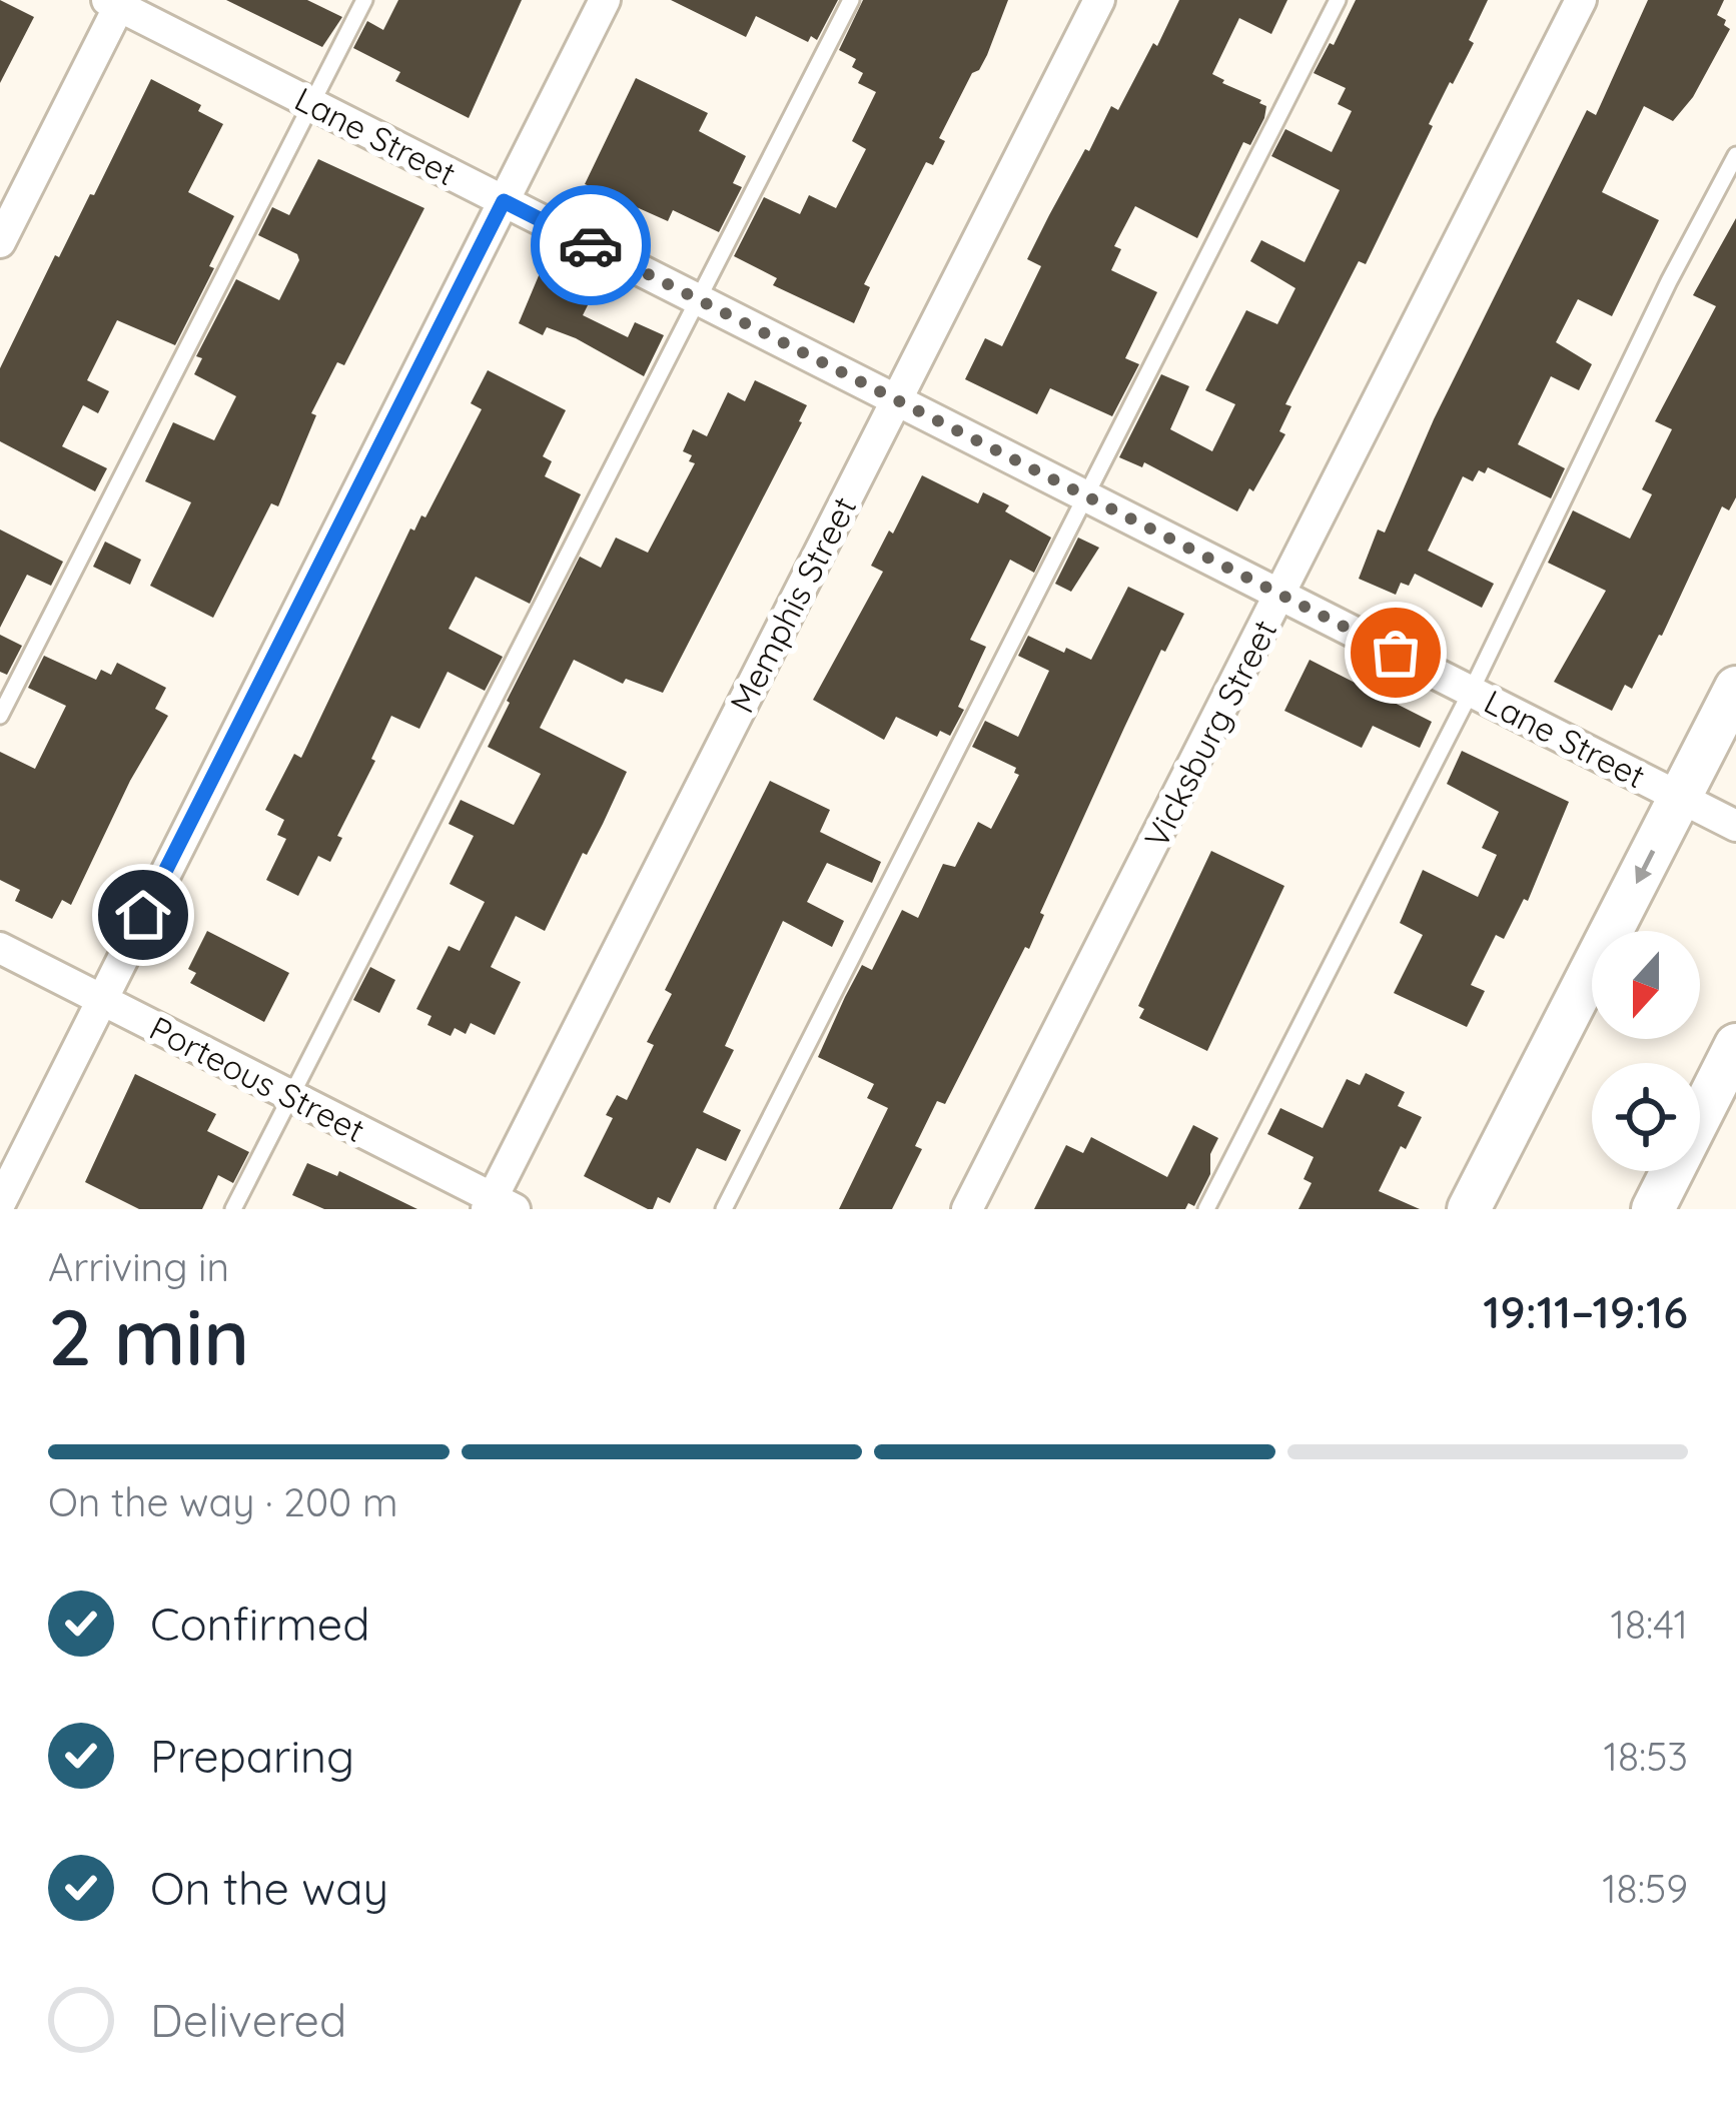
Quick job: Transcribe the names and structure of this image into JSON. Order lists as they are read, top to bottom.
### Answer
{
  "streets": {
    "street": [
      "Lane Street",
      "Memphis Street",
      "Vicksburg Street",
      "Porteous Street"
    ]
  },
  "crossings": [
    ["Lane Street", "Memphis Street"],
    ["Lane Street", "Vicksburg Street"],
    ["Memphis Street", "Porteous Street"]
  ],
  "north": "bottom",
  "page": {
    "heading": ["2 min", "Arriving in", "19:11–19:16"],
    "bar": "On the way · 200 m",
    "list": [
      ["Confirmed", "18:41"],
      ["Preparing", "18:53"],
      ["On the way", "18:59"],
      "Delivered"
    ]
  }
}
